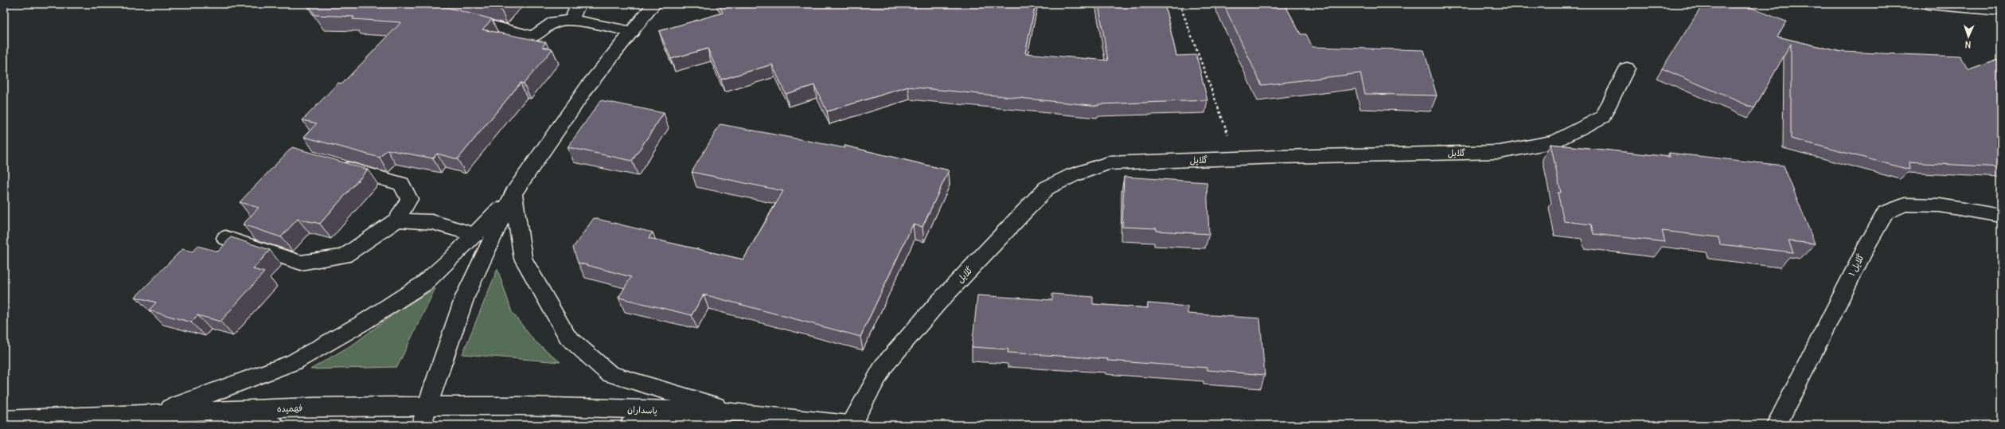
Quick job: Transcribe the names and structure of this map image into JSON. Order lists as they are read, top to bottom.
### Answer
{
  "streets": {
    "street": [
      "گلایل",
      "گلایل ۱",
      "فهمیده",
      "پاسداران"
    ]
  },
  "crossings": [
    ["گلایل", "پاسداران"],
    ["فهمیده", "پاسداران"]
  ],
  "north": "bottom"
}
